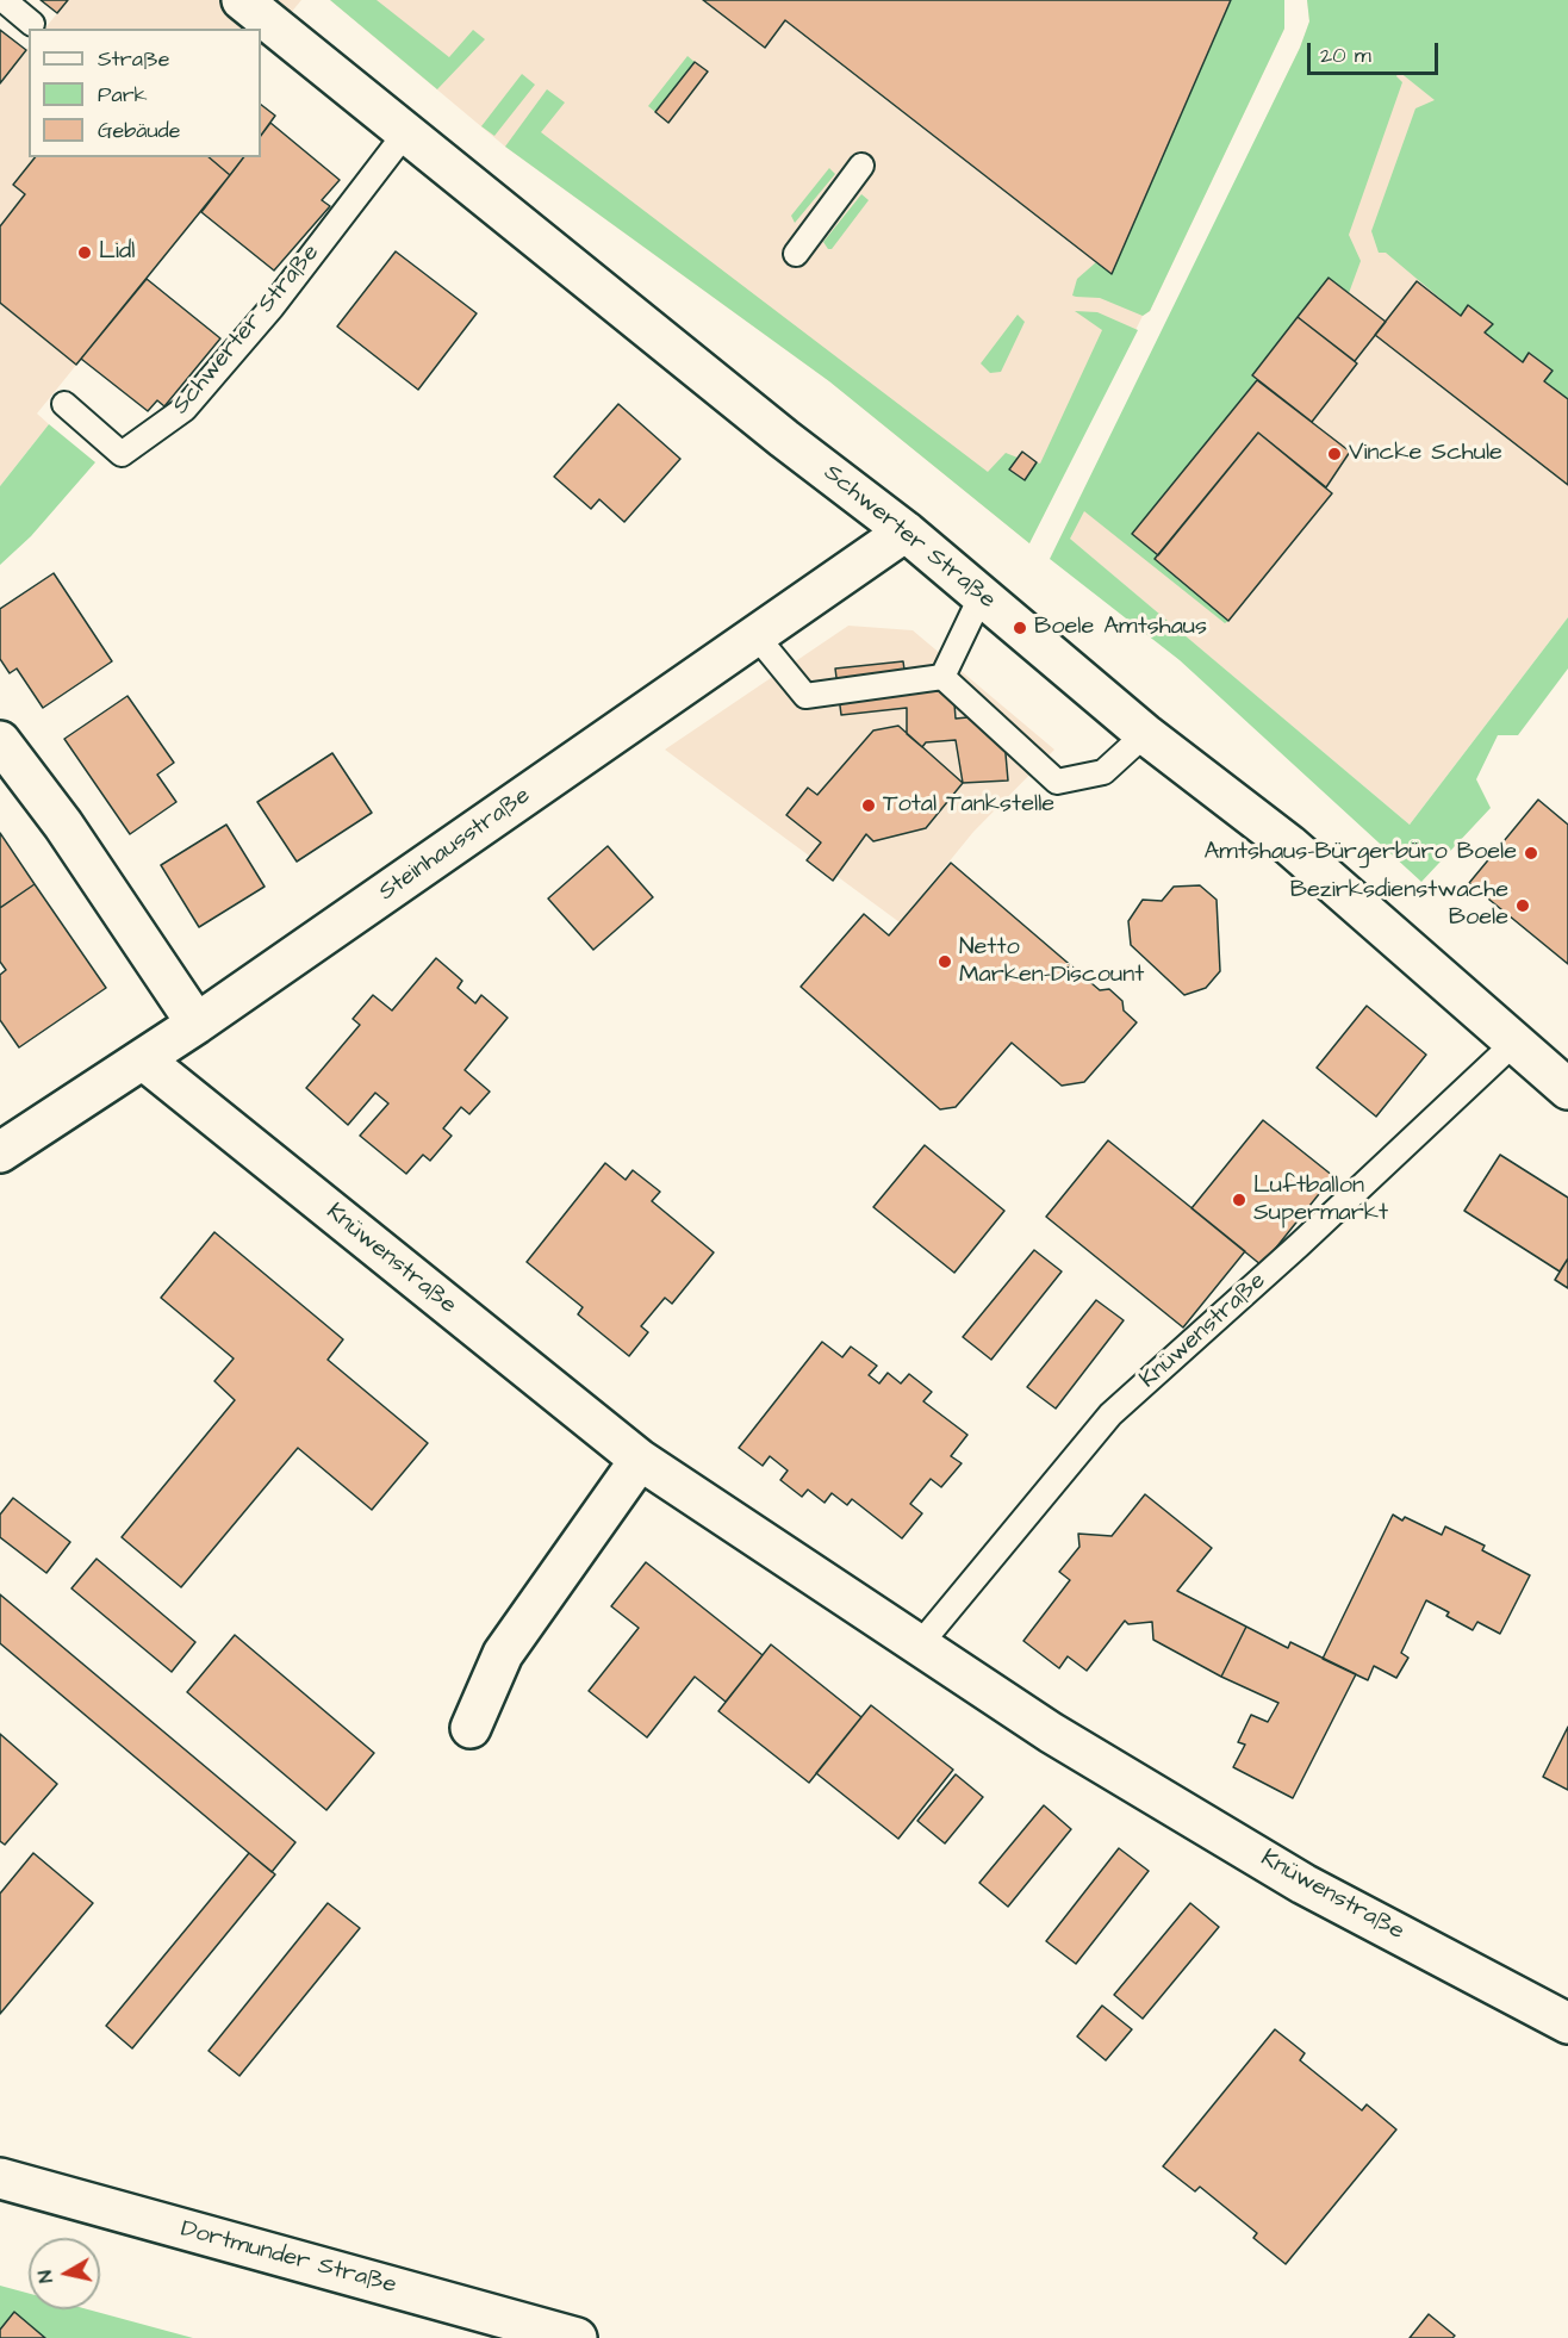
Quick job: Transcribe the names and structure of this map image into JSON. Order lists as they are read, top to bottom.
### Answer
{
  "streets": {
    "street": [
      "Schwerter Straße",
      "Steinhausstraße",
      "Knüwenstraße",
      "Dortmunder Straße"
    ]
  },
  "crossings": [
    ["Schwerter Straße", "Steinhausstraße"],
    ["Schwerter Straße", "Knüwenstraße"],
    ["Steinhausstraße", "Knüwenstraße"]
  ],
  "places": [
    "Lidl",
    "Vincke Schule",
    "Boele Amtshaus",
    "Total Tankstelle",
    "Amtshaus-Bürgerbüro Boele",
    "Bezirksdienstwache Boele",
    "Netto Marken-Discount",
    "Luftballon Supermarkt"
  ],
  "legend": ["Straße", "Park", "Gebäude"],
  "scale_bar": "20 m",
  "north": "left"
}
